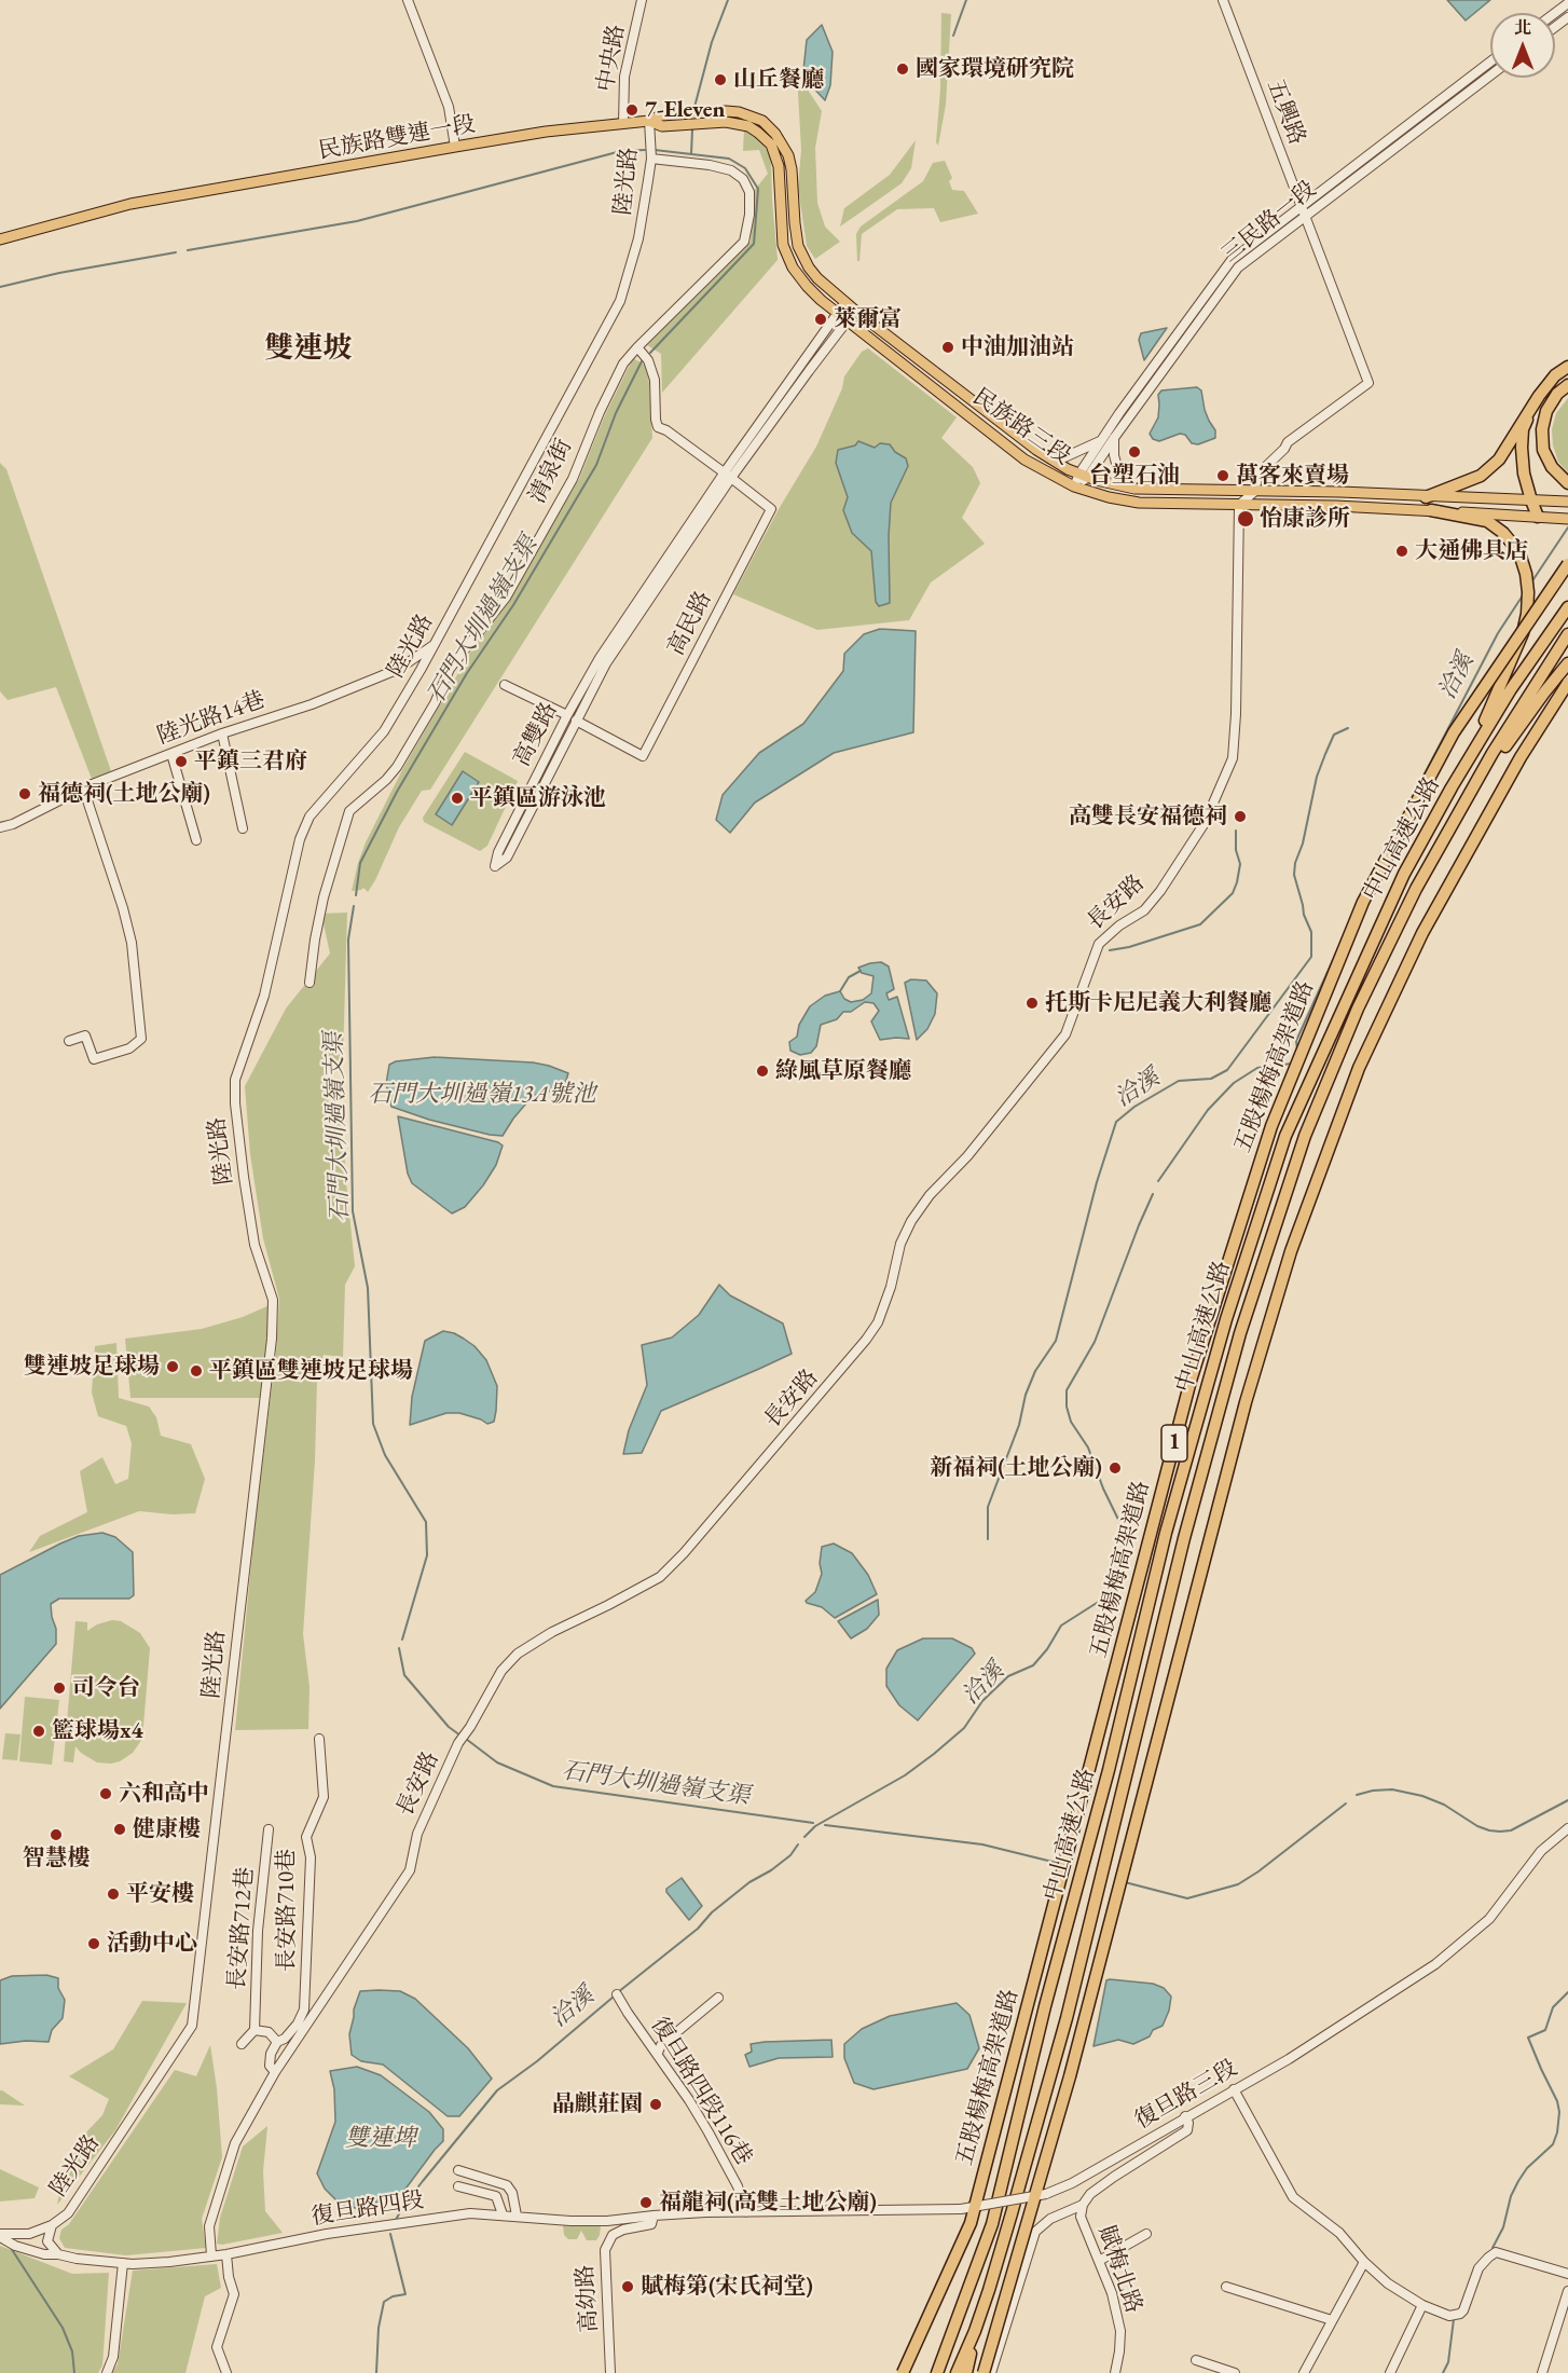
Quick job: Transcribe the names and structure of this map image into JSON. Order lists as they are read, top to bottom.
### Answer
{
  "streets": {
    "highway": ["中山高速公路", "五股楊梅高架道路", "1"],
    "main road": ["民族路雙連一段", "民族路三段"],
    "street": [
      "中央路",
      "五興路",
      "陸光路",
      "三民路一段",
      "清泉街",
      "高民路",
      "陸光路14巷",
      "高雙路",
      "長安路",
      "長安路710巷",
      "長安路712巷",
      "復旦路四段116巷",
      "復旦路三段",
      "復旦路四段",
      "賦梅北路",
      "高幼路"
    ]
  },
  "crossings": [
    ["中央路", "民族路雙連一段"],
    ["中央路", "民族路三段"],
    ["五興路", "三民路一段"],
    ["五興路", "民族路三段"],
    ["民族路雙連一段", "民族路三段"],
    ["陸光路", "民族路三段"],
    ["陸光路", "清泉街"],
    ["陸光路", "陸光路14巷"],
    ["三民路一段", "民族路三段"],
    ["民族路三段", "高雙路"],
    ["民族路三段", "長安路"],
    ["高民路", "高雙路"],
    ["長安路", "復旦路四段"],
    ["復旦路四段116巷", "復旦路三段"],
    ["復旦路四段116巷", "復旦路四段"],
    ["復旦路三段", "復旦路四段"],
    ["復旦路三段", "賦梅北路"],
    ["復旦路四段", "高幼路"]
  ],
  "districts": ["雙連坡"],
  "water": [
    "石門大圳過嶺支渠",
    "洽溪",
    "石門大圳過嶺13A號池",
    "雙連埤"
  ],
  "places": [
    "國家環境研究院",
    "山丘餐廳",
    "7-Eleven",
    "萊爾富",
    "中油加油站",
    "台塑石油",
    "萬客來賣場",
    "怡康診所",
    "大通佛具店",
    "平鎮三君府",
    "福德祠(土地公廟)",
    "平鎮區游泳池",
    "高雙長安福德祠",
    "托斯卡尼尼義大利餐廳",
    "綠風草原餐廳",
    "雙連坡足球場",
    "平鎮區雙連坡足球場",
    "新福祠(土地公廟)",
    "司令台",
    "籃球場x4",
    "六和高中",
    "健康樓",
    "智慧樓",
    "平安樓",
    "活動中心",
    "晶麒莊園",
    "福龍祠(高雙土地公廟)",
    "賦梅第(宋氏祠堂)"
  ],
  "north": "top"
}
